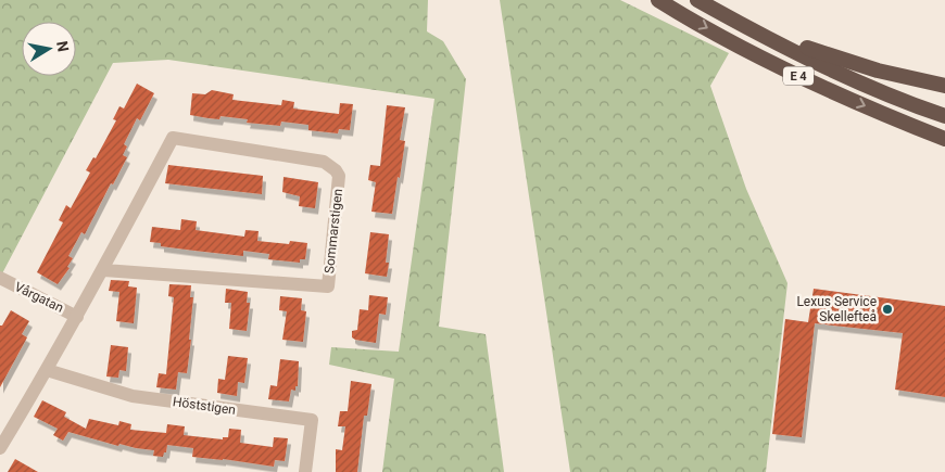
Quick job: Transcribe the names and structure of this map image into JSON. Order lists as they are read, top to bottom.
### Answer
{
  "streets": {
    "highway": ["E 4"],
    "street": ["Sommarstigen", "Vårgatan", "Höststigen"]
  },
  "crossings": [
    ["Sommarstigen", "Vårgatan"]
  ],
  "places": ["Lexus Service Skellefteå"],
  "north": "right"
}
